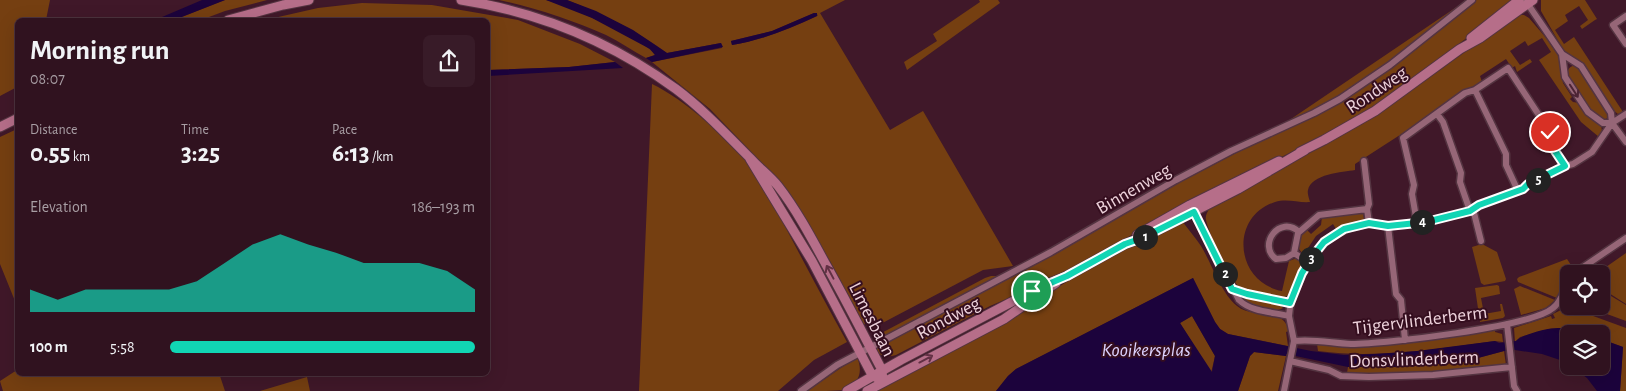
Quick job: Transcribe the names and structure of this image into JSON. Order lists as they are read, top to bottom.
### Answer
{
  "streets": {
    "main road": ["Rondweg", "Limesbaan"],
    "street": ["Binnenweg", "Tijgervlinderberm", "Donsvlinderberm"]
  },
  "crossings": [
    ["Rondweg", "Limesbaan"],
    ["Binnenweg", "Limesbaan"]
  ],
  "water": ["Kooikersplas"],
  "page": {
    "heading": ["Morning run", "08:07"],
    "stats": [
      ["Distance", "0.55 km"],
      ["Time", "3:25"],
      ["Pace", "6:13 /km"]
    ],
    "pins": [
      "5",
      "4",
      "1",
      "3",
      "2"
    ],
    "chart": ["Elevation", "186–193 m"],
    "list": [
      {
        "name": "100 m",
        "note": "5:58"
      }
    ]
  }
}
